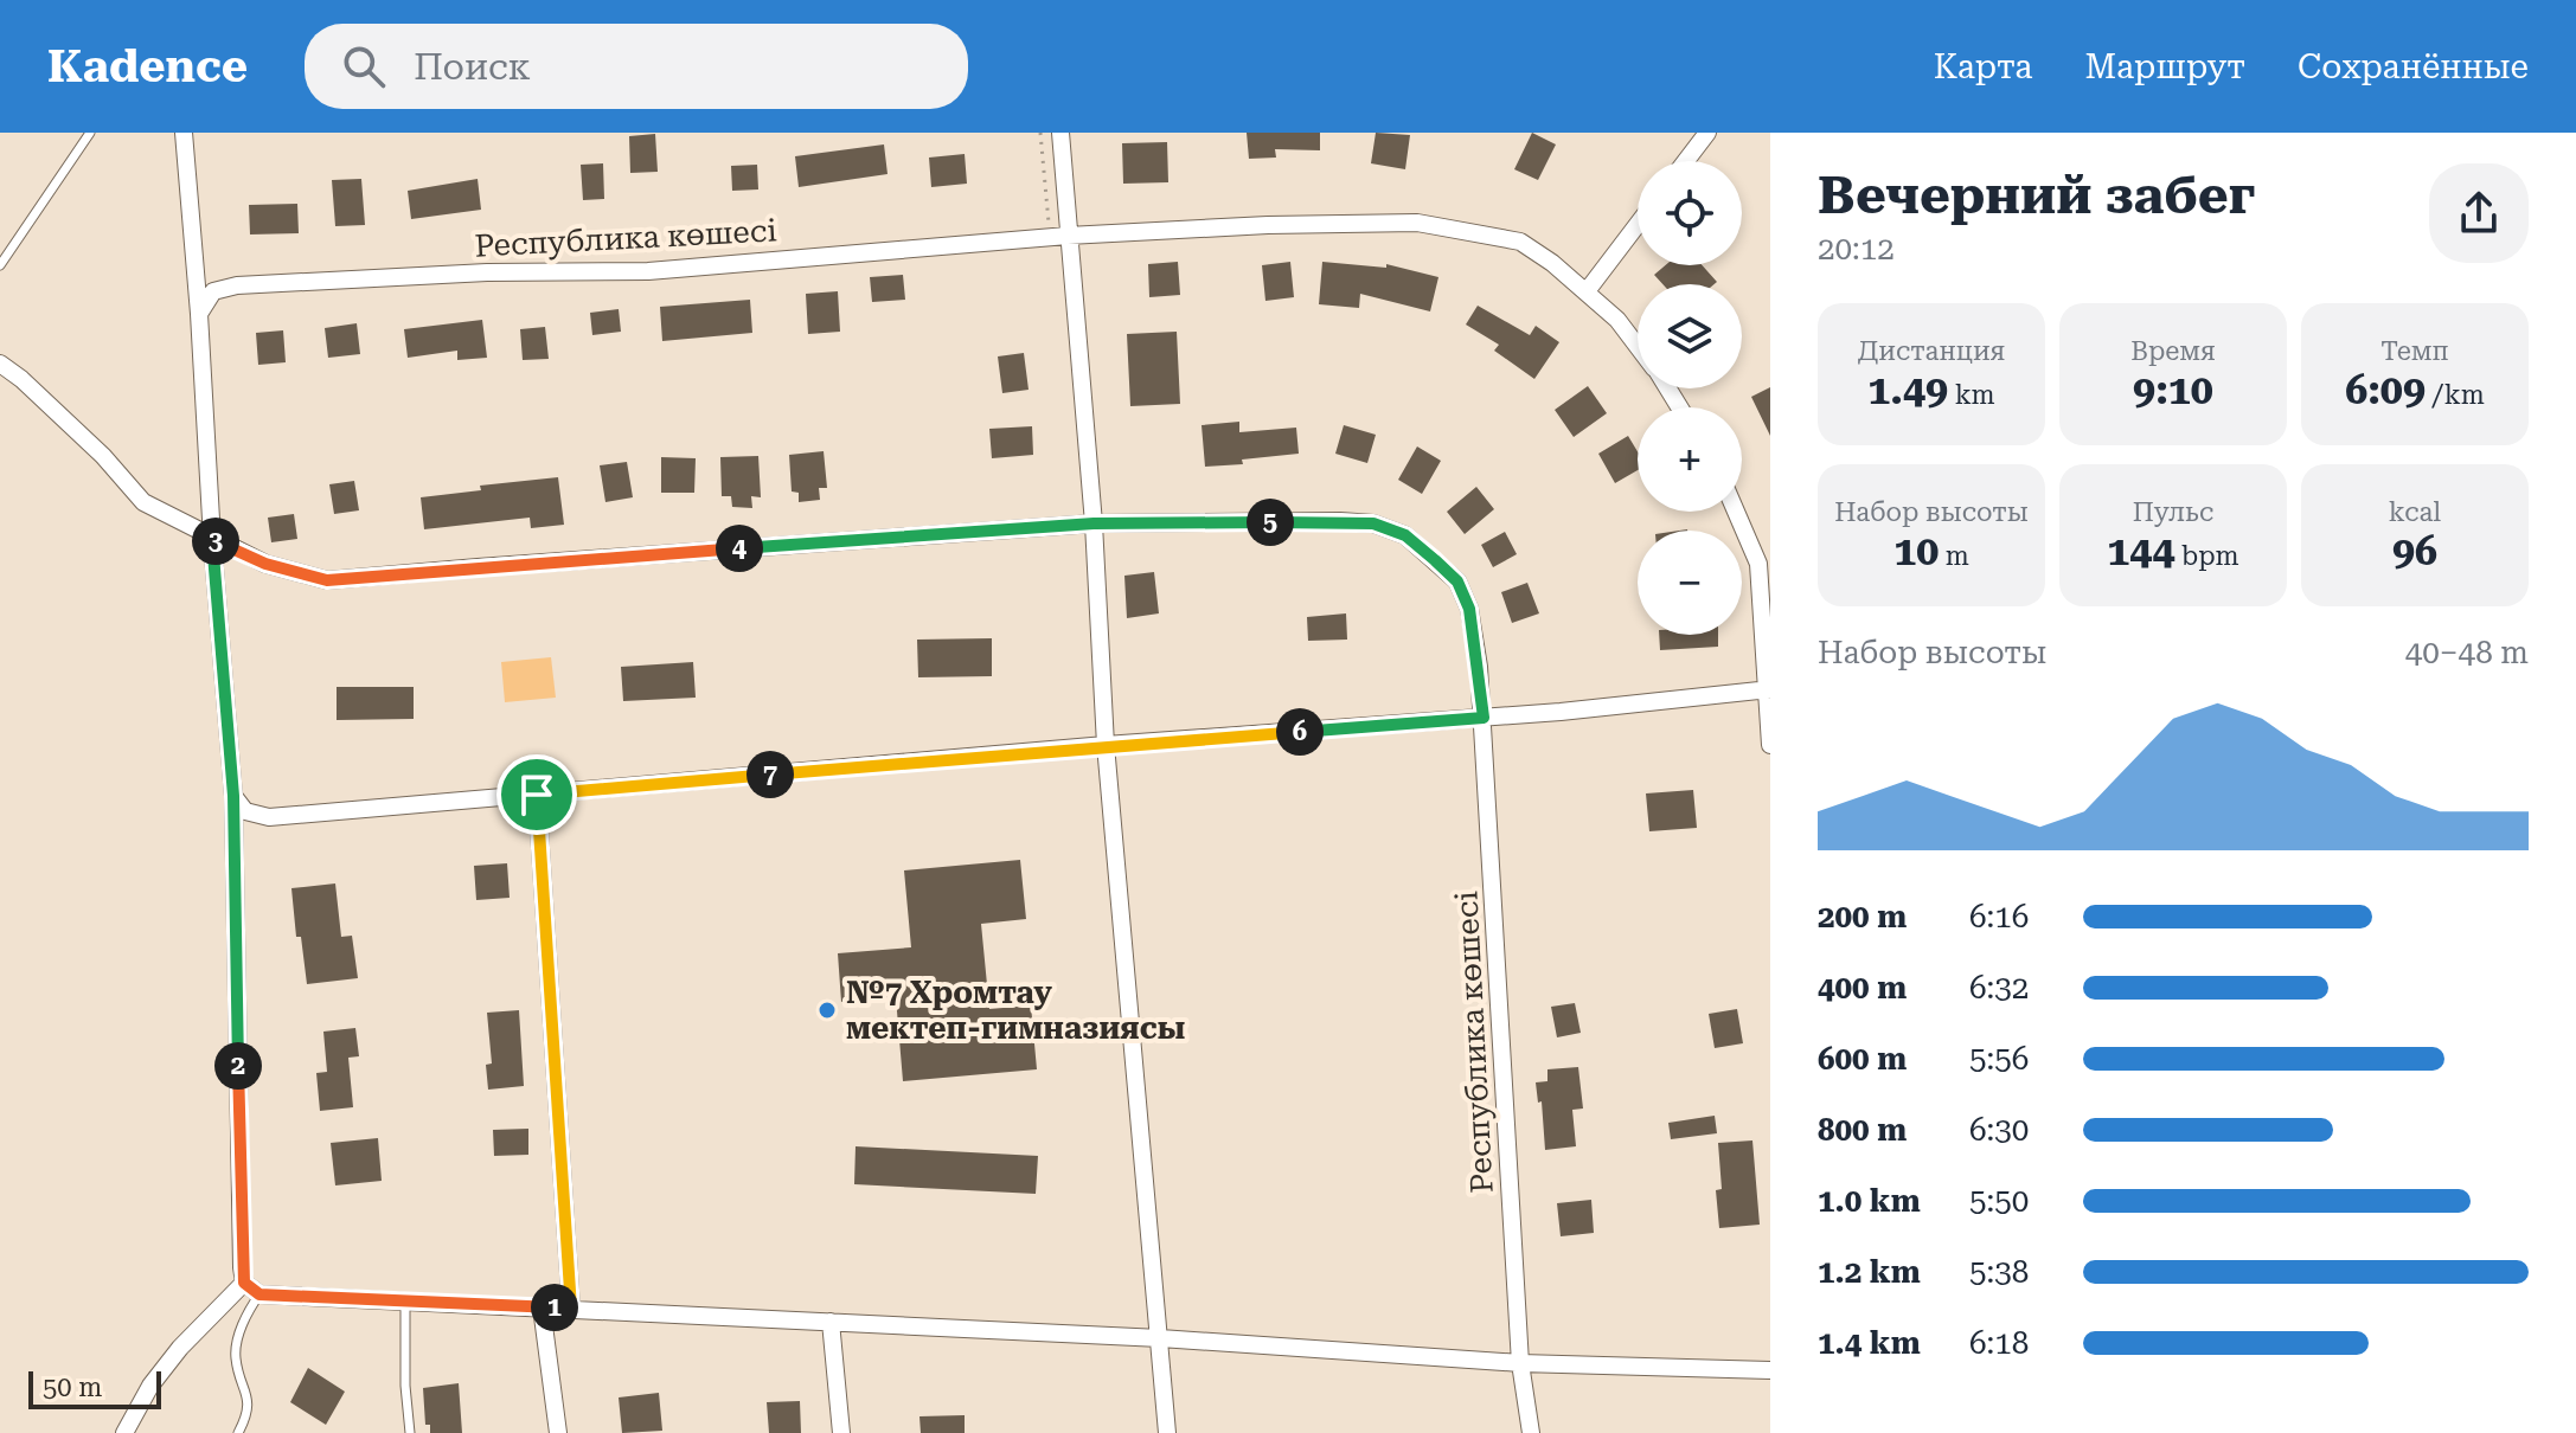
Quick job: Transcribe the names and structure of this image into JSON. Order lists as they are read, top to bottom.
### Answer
{
  "streets": {
    "street": ["Республика көшесі"]
  },
  "places": ["№7 Хромтау мектеп-гимназиясы"],
  "scale_bar": "50 m",
  "page": {
    "header": "Kadence",
    "search": "Поиск",
    "nav": ["Карта", "Маршрут", "Сохранённые"],
    "heading": ["Вечерний забег", "20:12"],
    "map_buttons": ["+", "−"],
    "stats": [
      ["Дистанция", "1.49 km"],
      ["Время", "9:10"],
      ["Темп", "6:09 /km"],
      ["Набор высоты", "10 m"],
      ["Пульс", "144 bpm"],
      ["kcal", "96"]
    ],
    "pins": [
      "5",
      "3",
      "4",
      "6",
      "7",
      "2",
      "1"
    ],
    "chart": ["Набор высоты", "40–48 m"],
    "list": [
      {
        "name": "200 m",
        "note": "6:16"
      },
      {
        "name": "400 m",
        "note": "6:32"
      },
      {
        "name": "600 m",
        "note": "5:56"
      },
      {
        "name": "800 m",
        "note": "6:30"
      },
      {
        "name": "1.0 km",
        "note": "5:50"
      },
      {
        "name": "1.2 km",
        "note": "5:38"
      },
      {
        "name": "1.4 km",
        "note": "6:18"
      }
    ],
    "scale": "50 m"
  }
}
